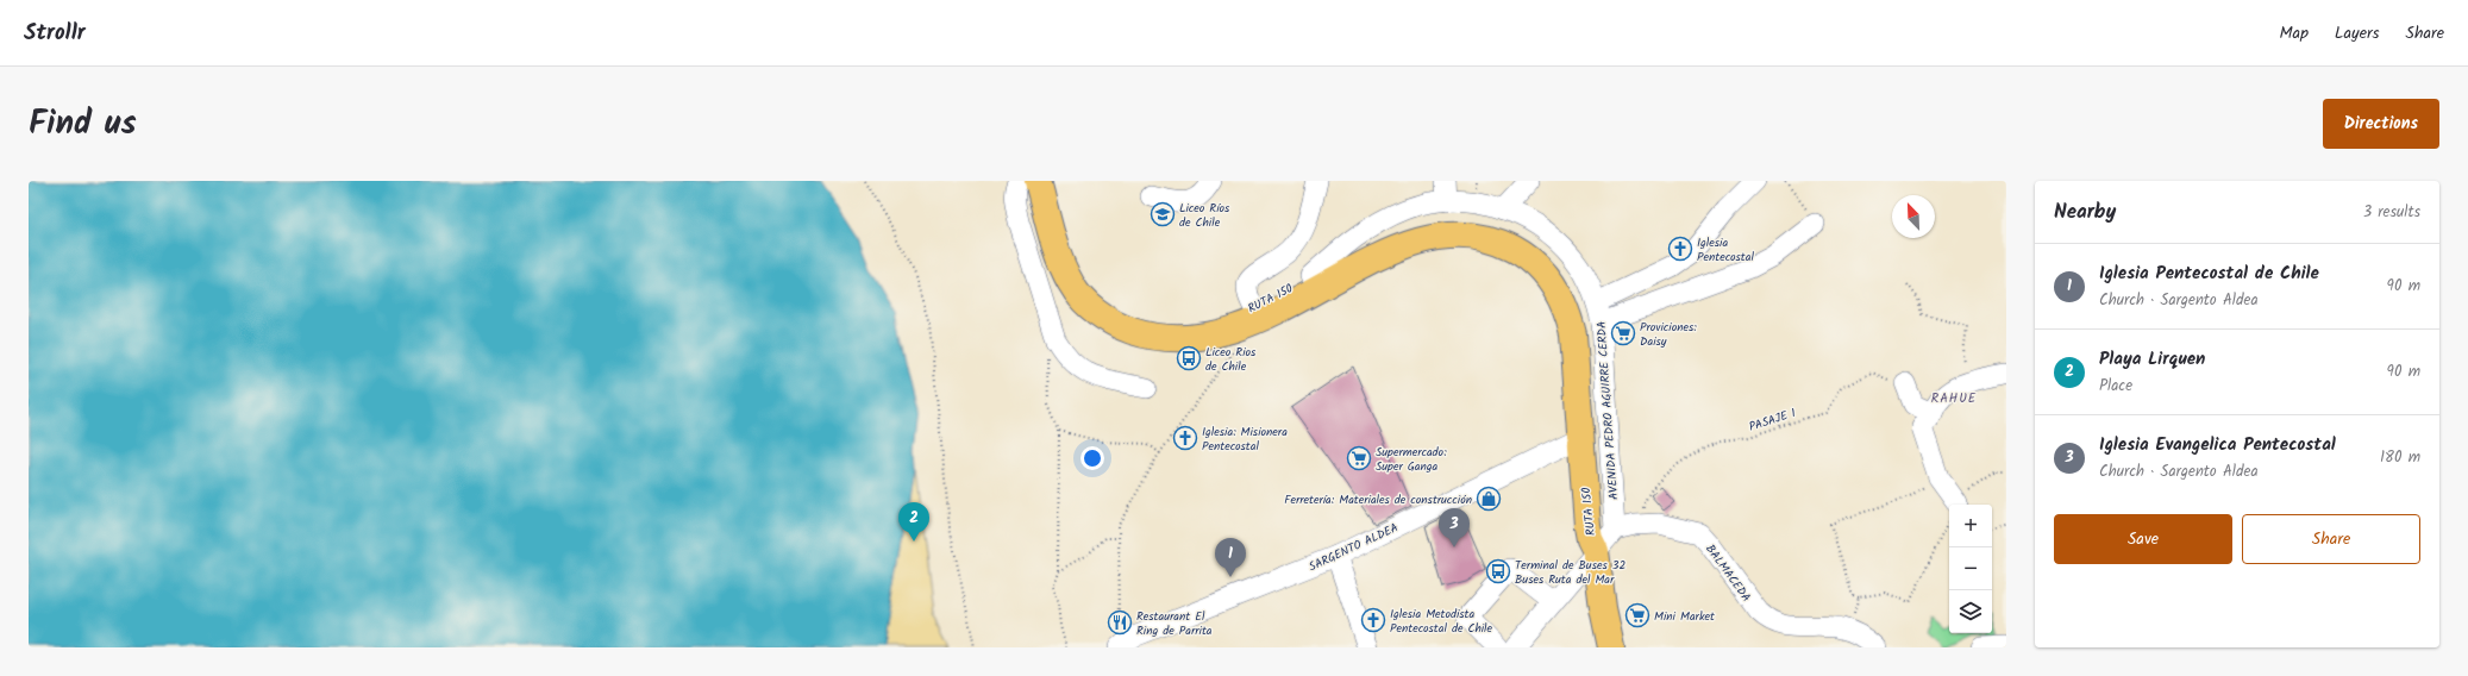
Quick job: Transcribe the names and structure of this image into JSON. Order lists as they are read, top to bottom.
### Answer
{
  "streets": {
    "main road": ["RUTA 150"],
    "street": ["AVENIDA PEDRO AGUIRRE CERDA", "SARGENTO ALDEA", "BALMACEDA"],
    "path": ["PASAJE 1"]
  },
  "crossings": [
    ["RUTA 150", "AVENIDA PEDRO AGUIRRE CERDA"],
    ["RUTA 150", "SARGENTO ALDEA"],
    ["AVENIDA PEDRO AGUIRRE CERDA", "BALMACEDA"],
    ["PASAJE 1", "BALMACEDA"]
  ],
  "districts": ["RAHUE"],
  "places": {
    "school or university": ["Liceo Ríos de Chile"],
    "church": ["Iglesia Pentecostal", "Iglesia: Misionera Pentecostal", "Iglesia Metodista Pentecostal de Chile"],
    "supermarket": ["Proviciones: Daisy", "Supermercado: Super Ganga", "Mini Market"],
    "bus stop": ["Liceo Rios de Chile", "Terminal de Buses 32 Buses Ruta del Mar"],
    "shop": ["Ferretería: Materiales de construcción"],
    "restaurant": ["Restaurant El Ring de Parrita"]
  },
  "north": "top left",
  "page": {
    "header": "Strollr",
    "nav": ["Map", "Layers", "Share"],
    "title": "Find us",
    "buttons": [
      "Directions",
      ["Save", "Share"]
    ],
    "heading": ["Nearby", "3 results"],
    "list": [
      {
        "mark": "1",
        "name": "Iglesia Pentecostal de Chile",
        "note": "Church · Sargento Aldea",
        "value": "90 m"
      },
      {
        "mark": "2",
        "name": "Playa Lirquen",
        "note": "Place",
        "value": "90 m"
      },
      {
        "mark": "3",
        "name": "Iglesia Evangelica Pentecostal",
        "note": "Church · Sargento Aldea",
        "value": "180 m"
      }
    ],
    "pins": ["2", "3", "1"],
    "map_buttons": ["+", "−"]
  }
}
